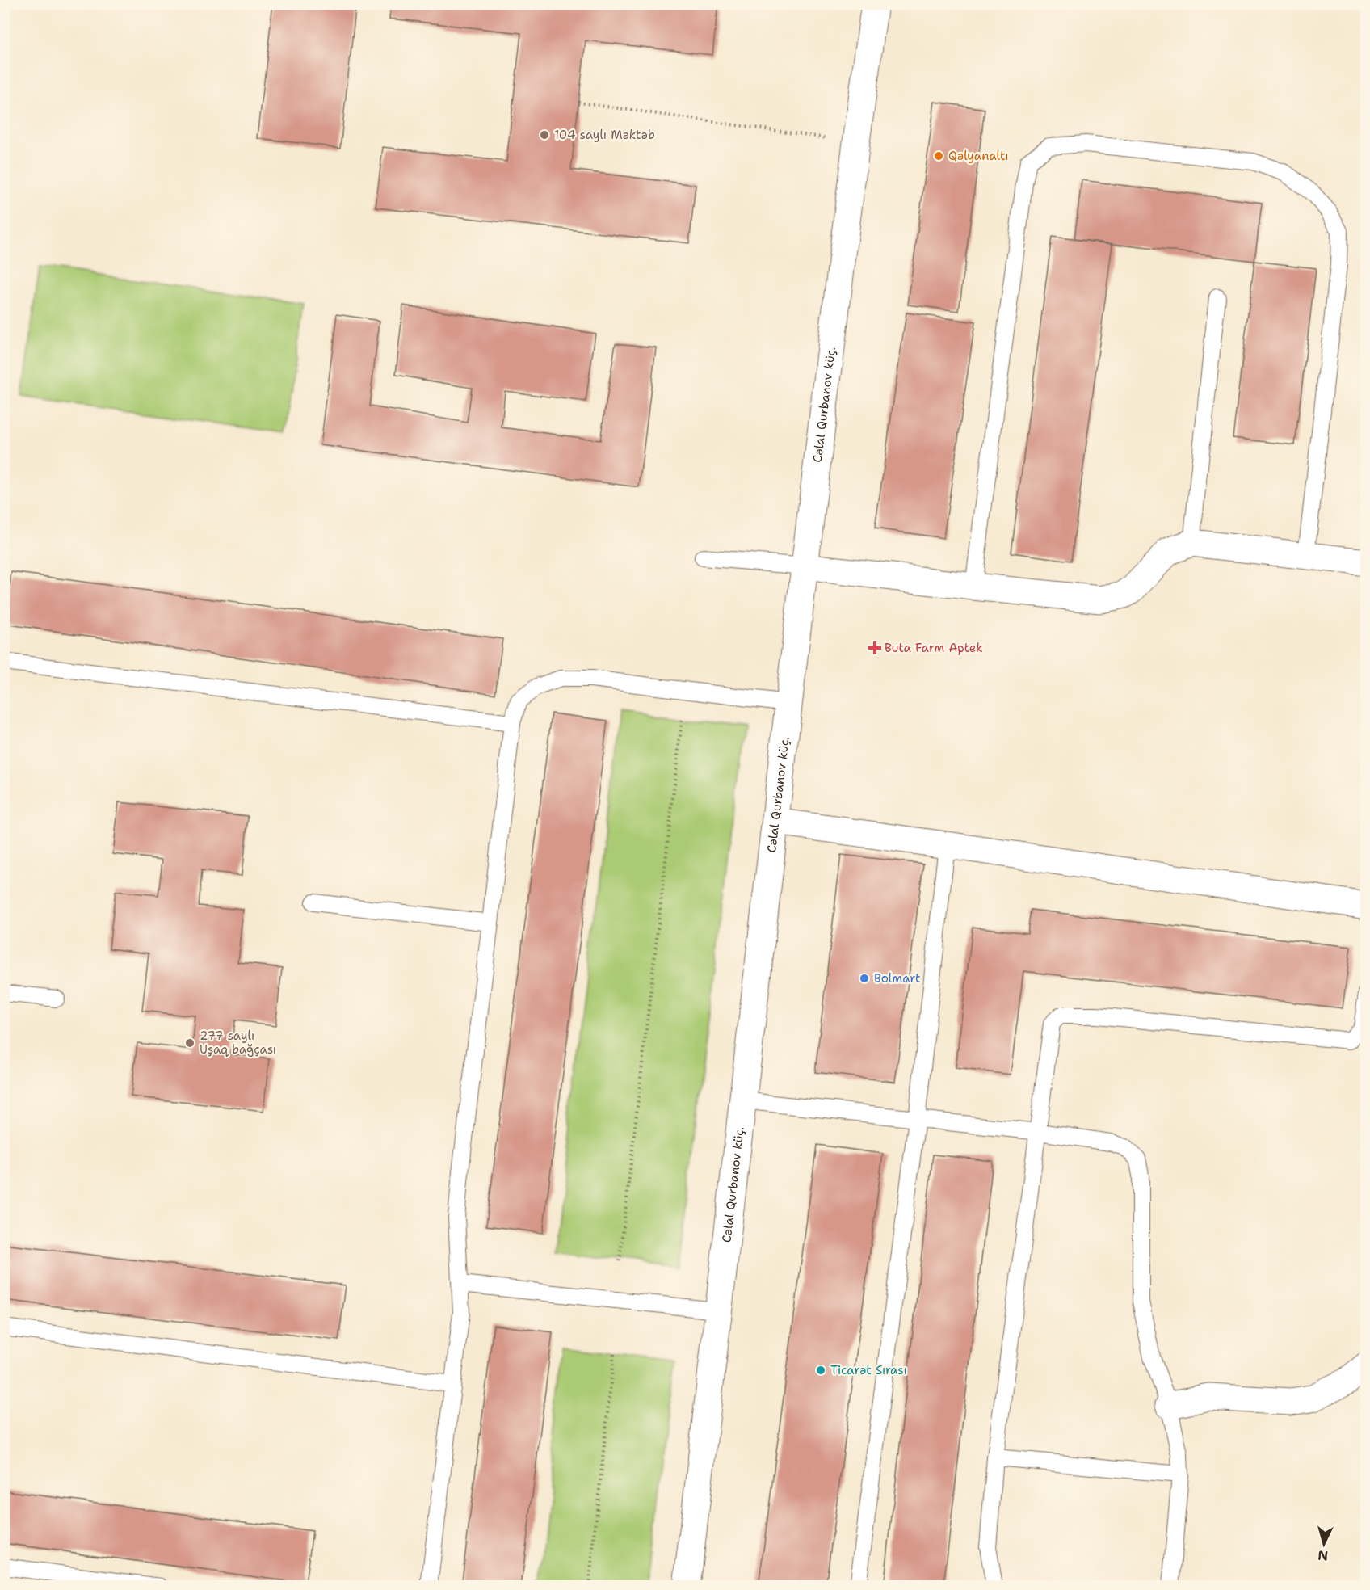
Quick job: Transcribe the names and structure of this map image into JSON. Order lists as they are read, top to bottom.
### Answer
{
  "streets": {
    "street": ["Cəlal Qurbanov küç."]
  },
  "places": {
    "other": [
      "104 saylı Məktəb",
      "Qəlyanaltı",
      "Bolmart",
      "277 saylı Uşaq bağçası",
      "Ticarət Sırası"
    ],
    "health": ["Buta Farm Aptek"]
  },
  "north": "bottom"
}
